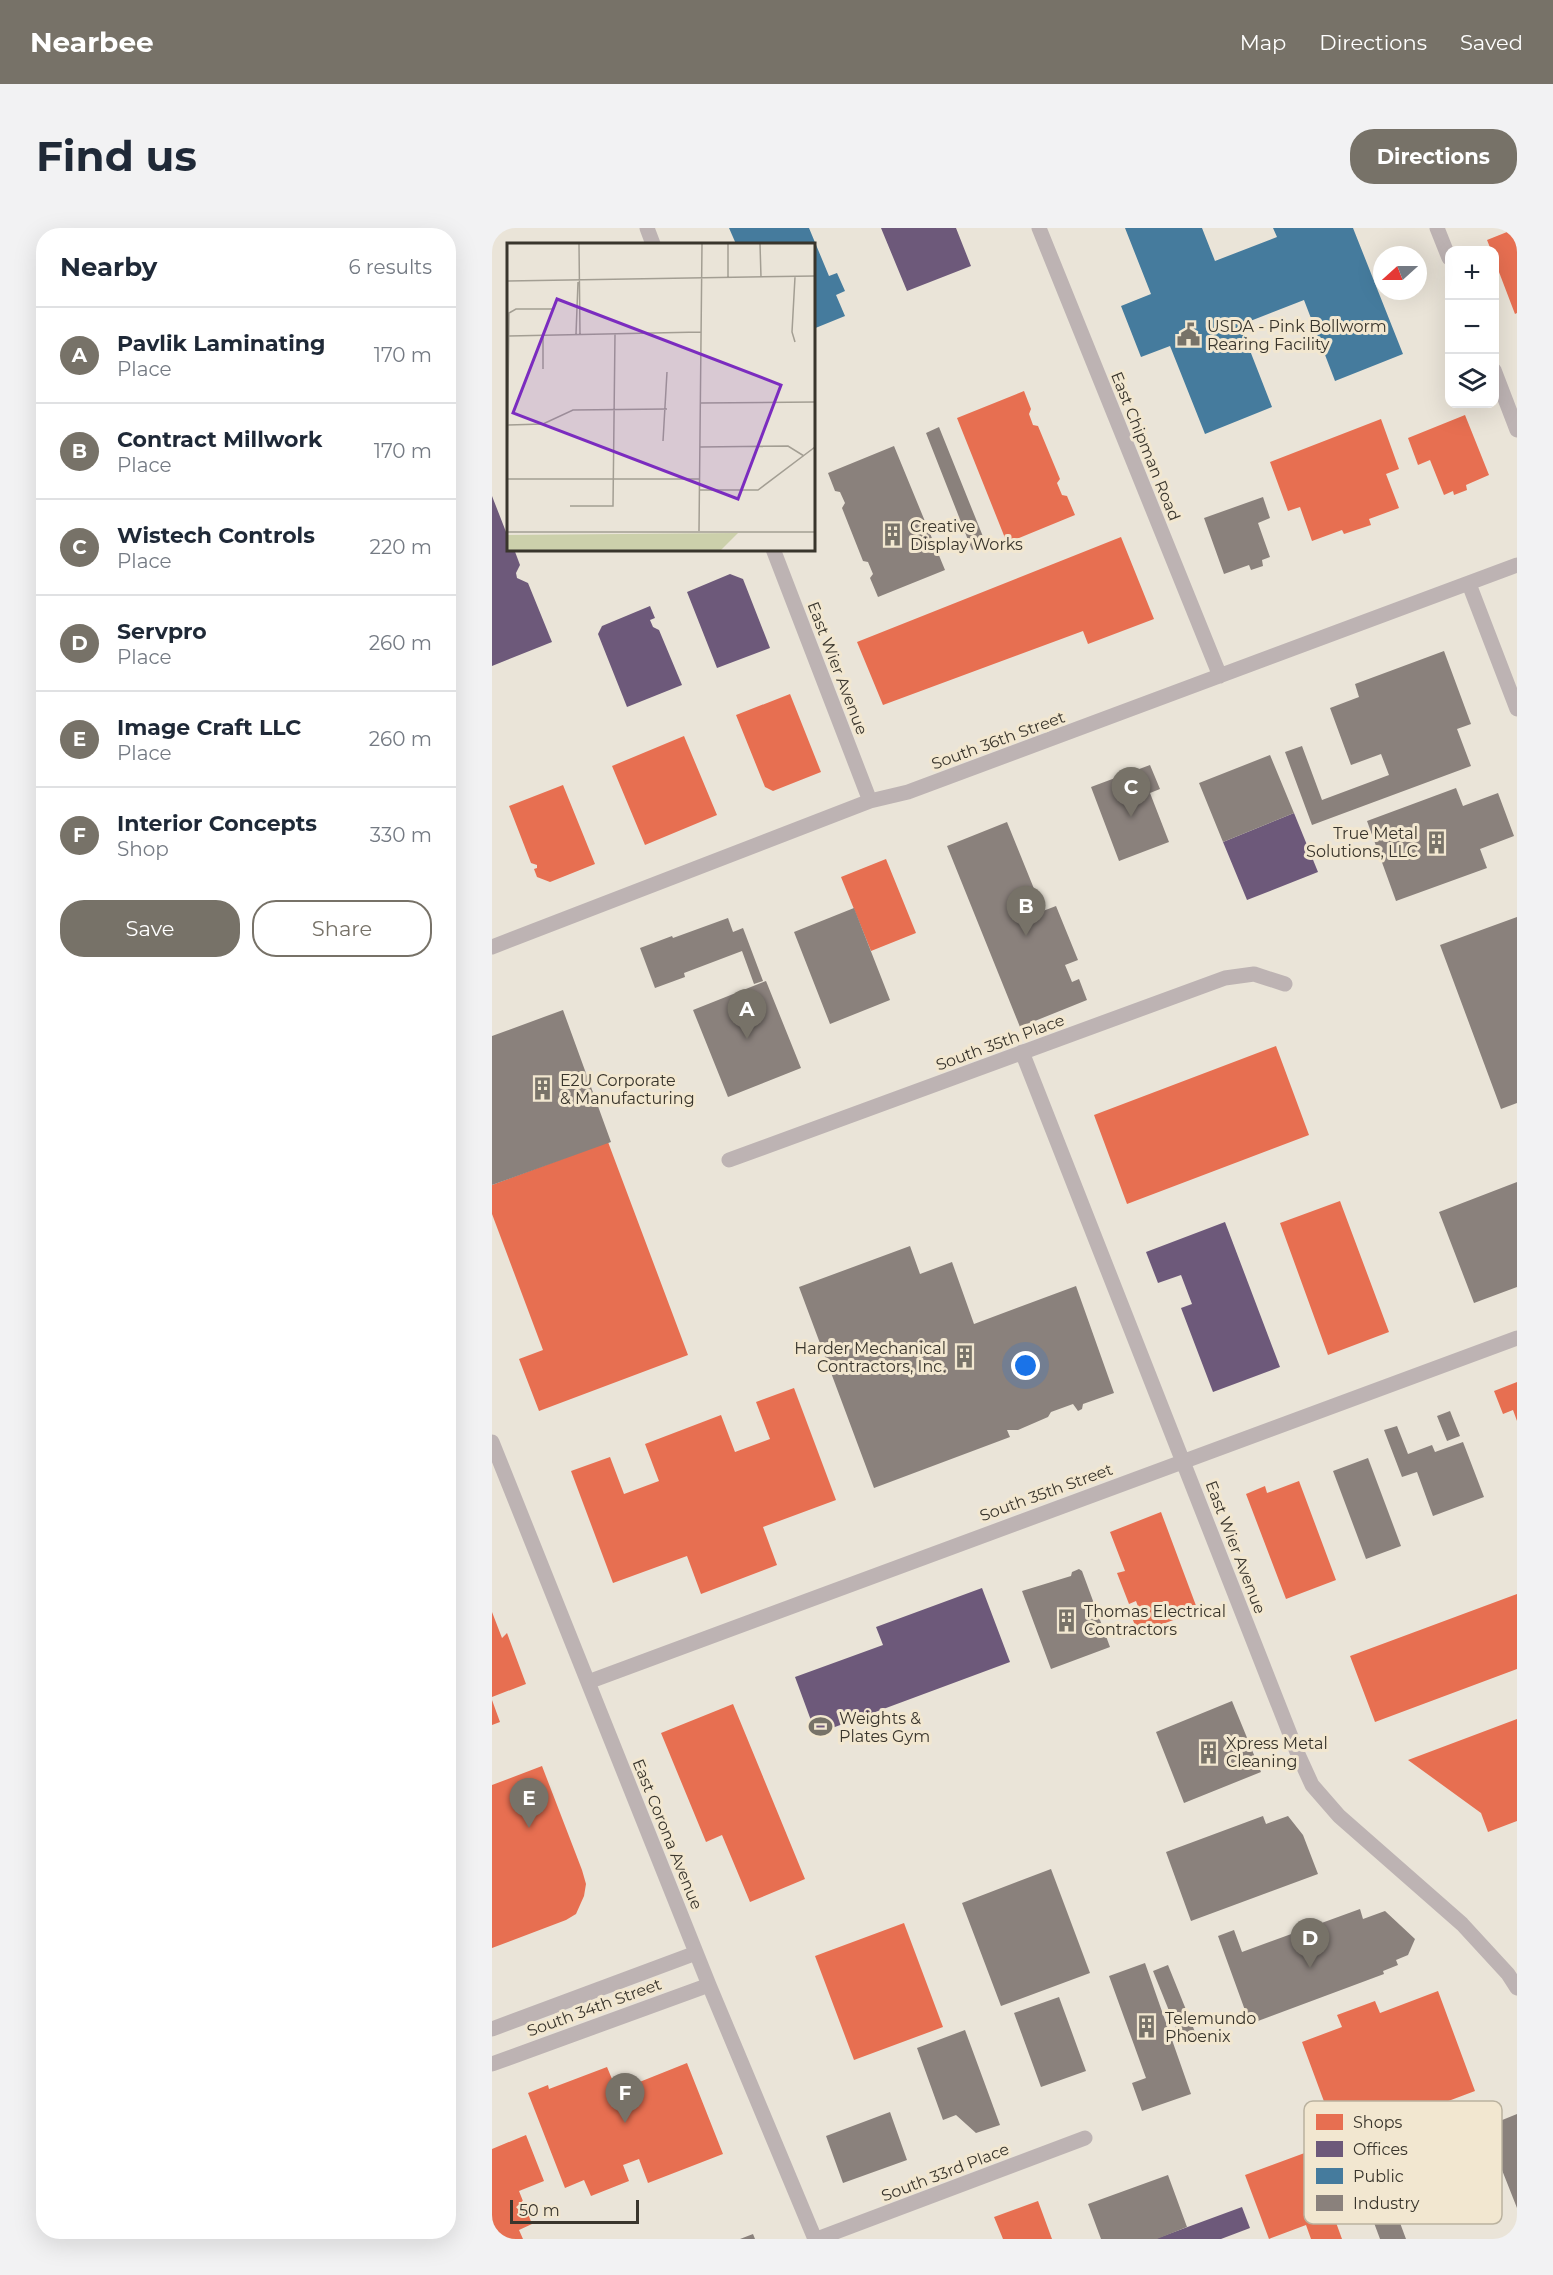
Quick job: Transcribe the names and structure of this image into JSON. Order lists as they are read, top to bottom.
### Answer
{
  "streets": {
    "street": [
      "East Chipman Road",
      "East Wier Avenue",
      "South 36th Street",
      "South 35th Place",
      "South 35th Street",
      "East Corona Avenue",
      "South 34th Street",
      "South 33rd Place"
    ]
  },
  "crossings": [
    ["East Chipman Road", "South 36th Street"],
    ["East Wier Avenue", "South 36th Street"],
    ["East Wier Avenue", "South 35th Place"],
    ["East Wier Avenue", "South 35th Street"],
    ["South 35th Street", "East Corona Avenue"],
    ["East Corona Avenue", "South 34th Street"],
    ["East Corona Avenue", "South 33rd Place"]
  ],
  "places": {
    "public building": ["USDA - Pink Bollworm Rearing Facility"],
    "building": [
      "Creative Display Works",
      "True Metal Solutions, LLC",
      "E2U Corporate & Manufacturing",
      "Harder Mechanical Contractors, Inc.",
      "Thomas Electrical Contractors",
      "Xpress Metal Cleaning",
      "Telemundo Phoenix"
    ],
    "sports": ["Weights & Plates Gym"]
  },
  "legend": [
    "Shops",
    "Offices",
    "Public",
    "Industry"
  ],
  "scale_bar": "50 m",
  "north": "left",
  "page": {
    "header": "Nearbee",
    "nav": ["Map", "Directions", "Saved"],
    "buttons": [
      "Directions",
      ["Save", "Share"]
    ],
    "title": "Find us",
    "heading": ["Nearby", "6 results"],
    "map_buttons": ["+", "−"],
    "list": [
      {
        "mark": "A",
        "name": "Pavlik Laminating",
        "note": "Place",
        "value": "170 m"
      },
      {
        "mark": "B",
        "name": "Contract Millwork",
        "note": "Place",
        "value": "170 m"
      },
      {
        "mark": "C",
        "name": "Wistech Controls",
        "note": "Place",
        "value": "220 m"
      },
      {
        "mark": "D",
        "name": "Servpro",
        "note": "Place",
        "value": "260 m"
      },
      {
        "mark": "E",
        "name": "Image Craft LLC",
        "note": "Place",
        "value": "260 m"
      },
      {
        "mark": "F",
        "name": "Interior Concepts",
        "note": "Shop",
        "value": "330 m"
      }
    ],
    "pins": [
      "C",
      "B",
      "A",
      "E",
      "D",
      "F"
    ],
    "scale": "50 m"
  }
}
